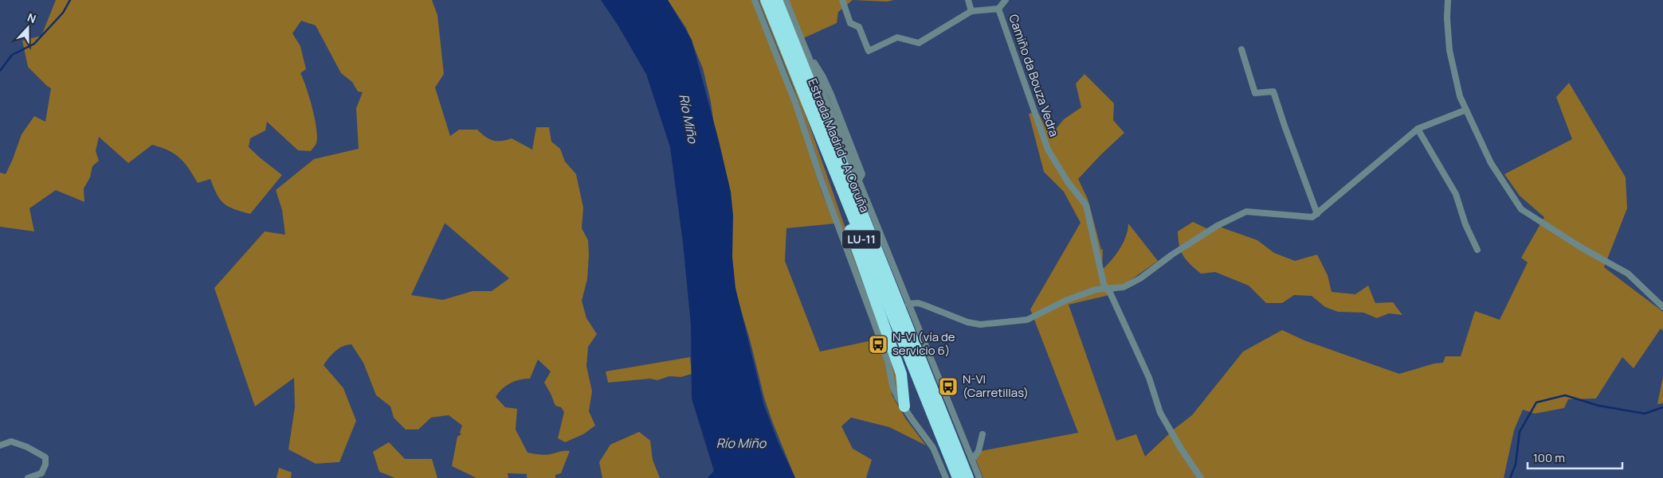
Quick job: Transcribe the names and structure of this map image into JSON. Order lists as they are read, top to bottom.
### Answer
{
  "streets": {
    "highway": ["Estrada Madrid - A Coruña", "LU-11"],
    "street": ["Camiño da Bouza Vedra"]
  },
  "water": ["Río Miño"],
  "places": {
    "bus stop": ["N-VI (vía de servicio 6)", "N-VI (Carretillas)"]
  },
  "scale_bar": "100 m",
  "north": "top"
}
